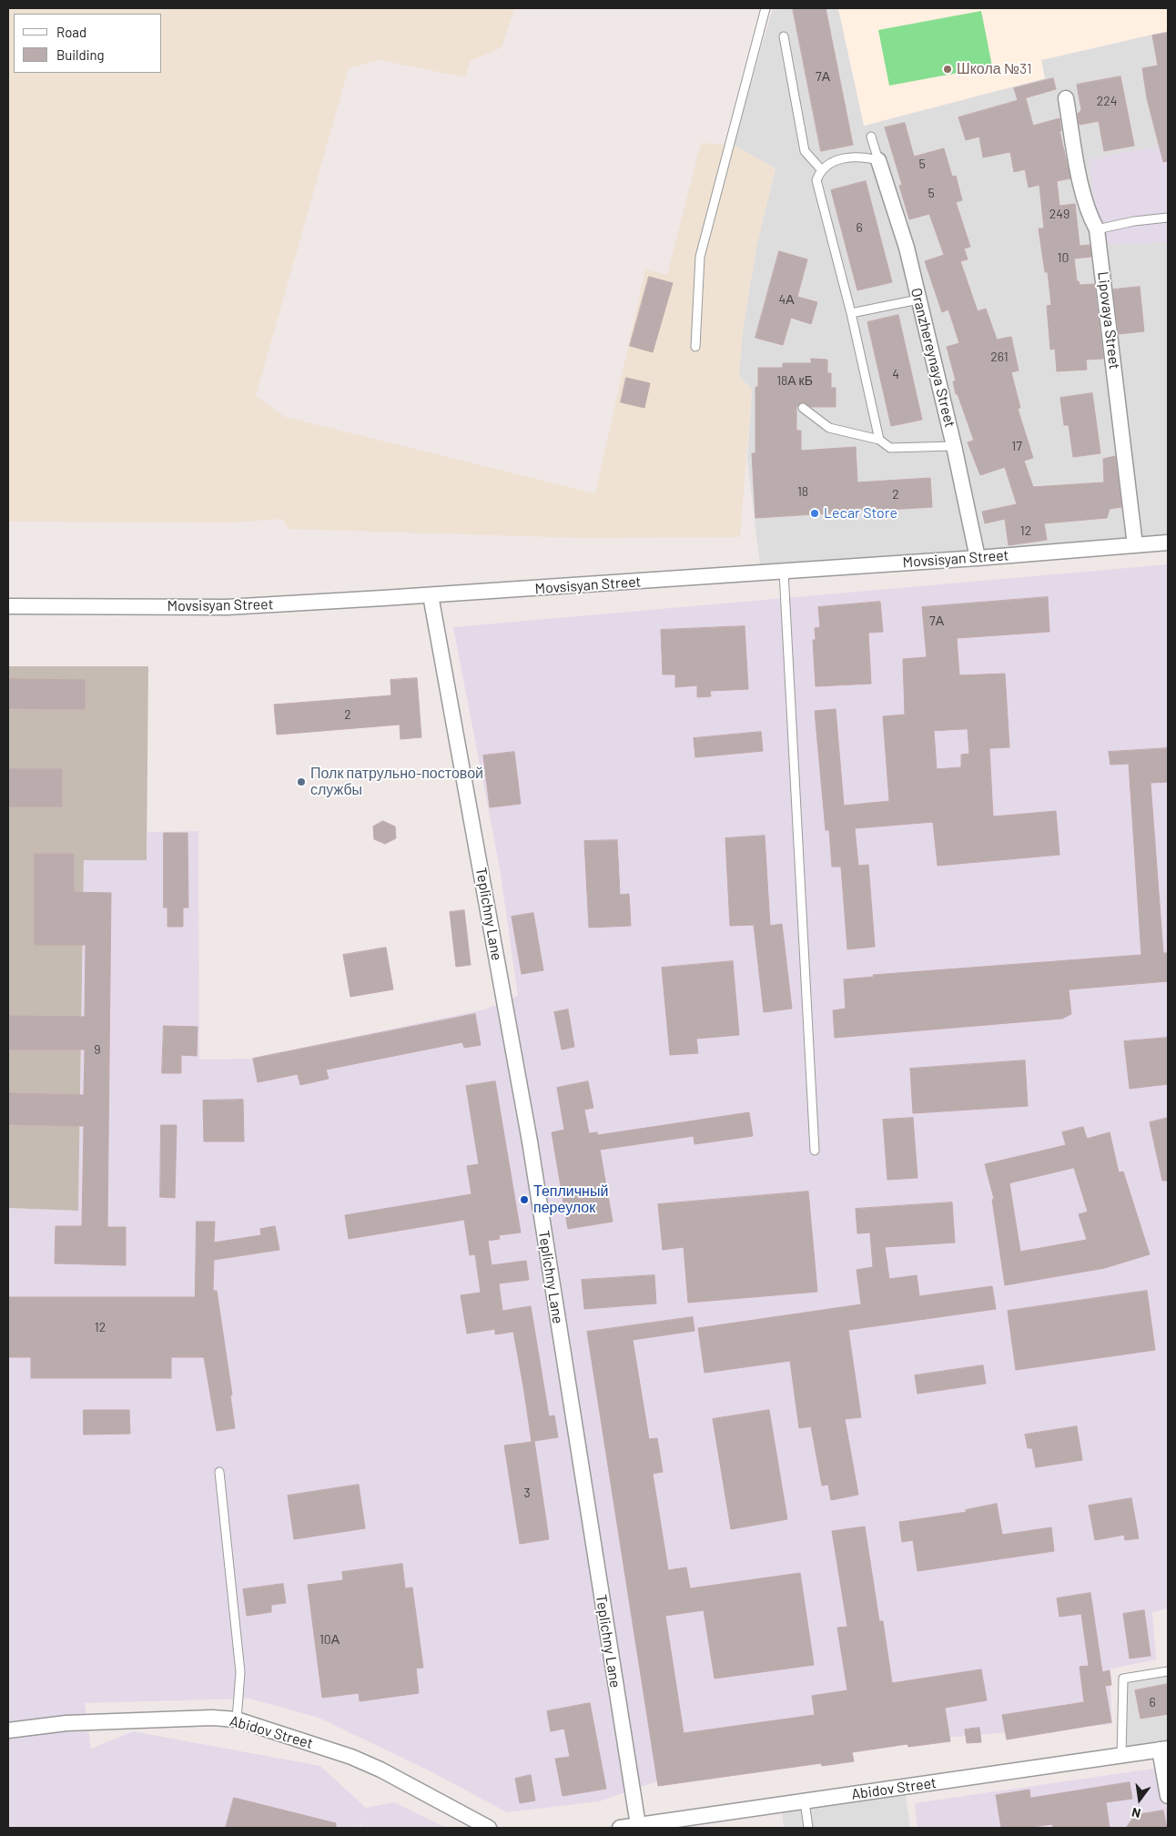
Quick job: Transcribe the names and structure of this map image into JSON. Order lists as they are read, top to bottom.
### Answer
{
  "streets": {
    "street": [
      "Lipovaya Street",
      "Oranzhereynaya Street",
      "Movsisyan Street",
      "Teplichny Lane",
      "Abidov Street"
    ]
  },
  "crossings": [
    ["Lipovaya Street", "Movsisyan Street"],
    ["Oranzhereynaya Street", "Movsisyan Street"],
    ["Movsisyan Street", "Teplichny Lane"],
    ["Teplichny Lane", "Abidov Street"]
  ],
  "places": [
    "Школа №31",
    "Lecar Store",
    "Полк патрульно-постовой службы",
    "Тепличный переулок"
  ],
  "house_numbers": [
    "7А",
    "224",
    "5",
    "5",
    "249",
    "6",
    "10",
    "4А",
    "261",
    "4",
    "18А кБ",
    "17",
    "18",
    "2",
    "12",
    "7А",
    "2",
    "9",
    "12",
    "3",
    "10А",
    "6"
  ],
  "legend": ["Road", "Building"],
  "north": "bottom"
}
